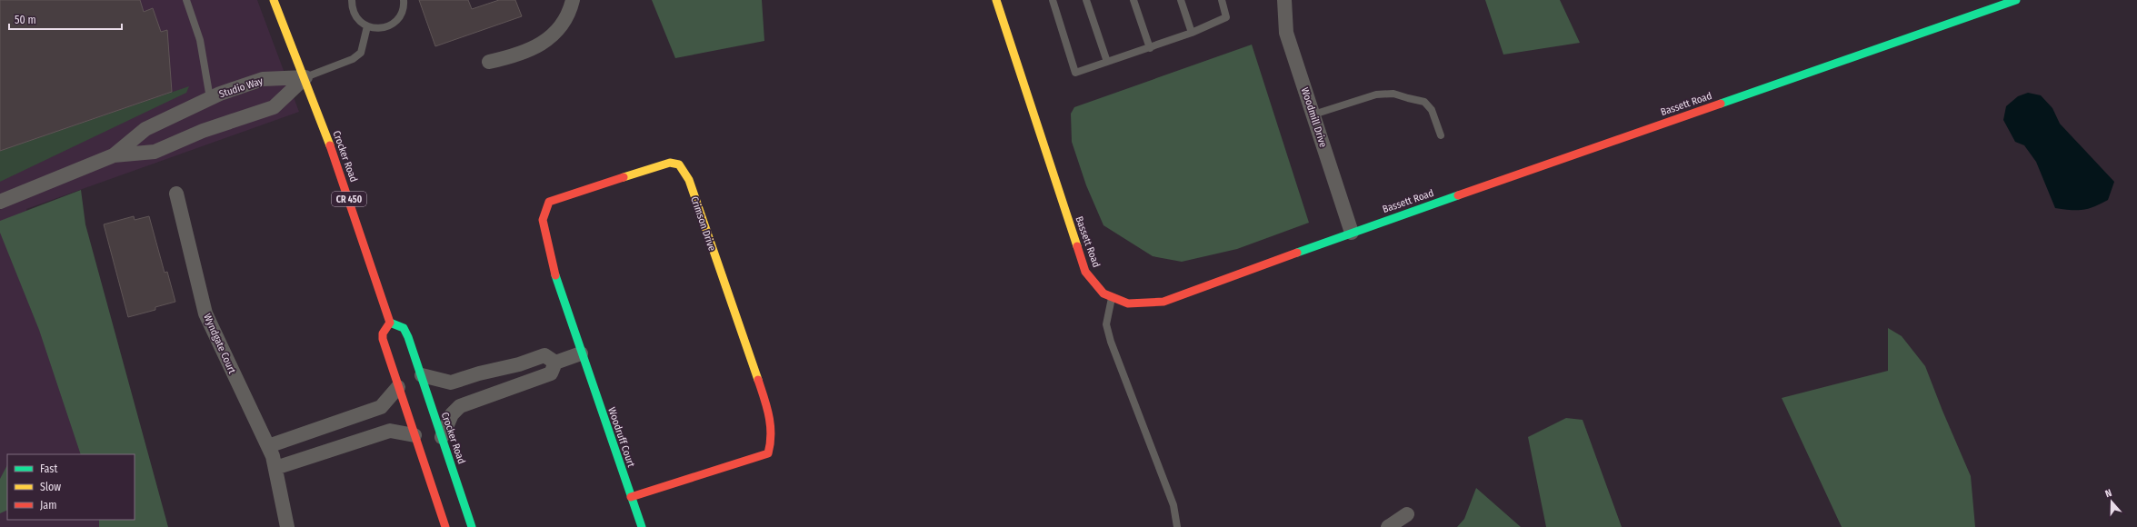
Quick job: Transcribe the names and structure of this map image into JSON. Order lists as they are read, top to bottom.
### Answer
{
  "streets": {
    "street": [
      "Studio Way",
      "Bassett Road",
      "Woodmill Drive",
      "Crocker Road",
      "CR 450",
      "Crimson Drive",
      "Wyndgate Court",
      "Woodruff Court"
    ]
  },
  "crossings": [
    ["Studio Way", "Crocker Road"],
    ["Bassett Road", "Woodmill Drive"],
    ["Crimson Drive", "Woodruff Court"]
  ],
  "legend": ["Fast", "Slow", "Jam"],
  "scale_bar": "50 m",
  "north": "top"
}
